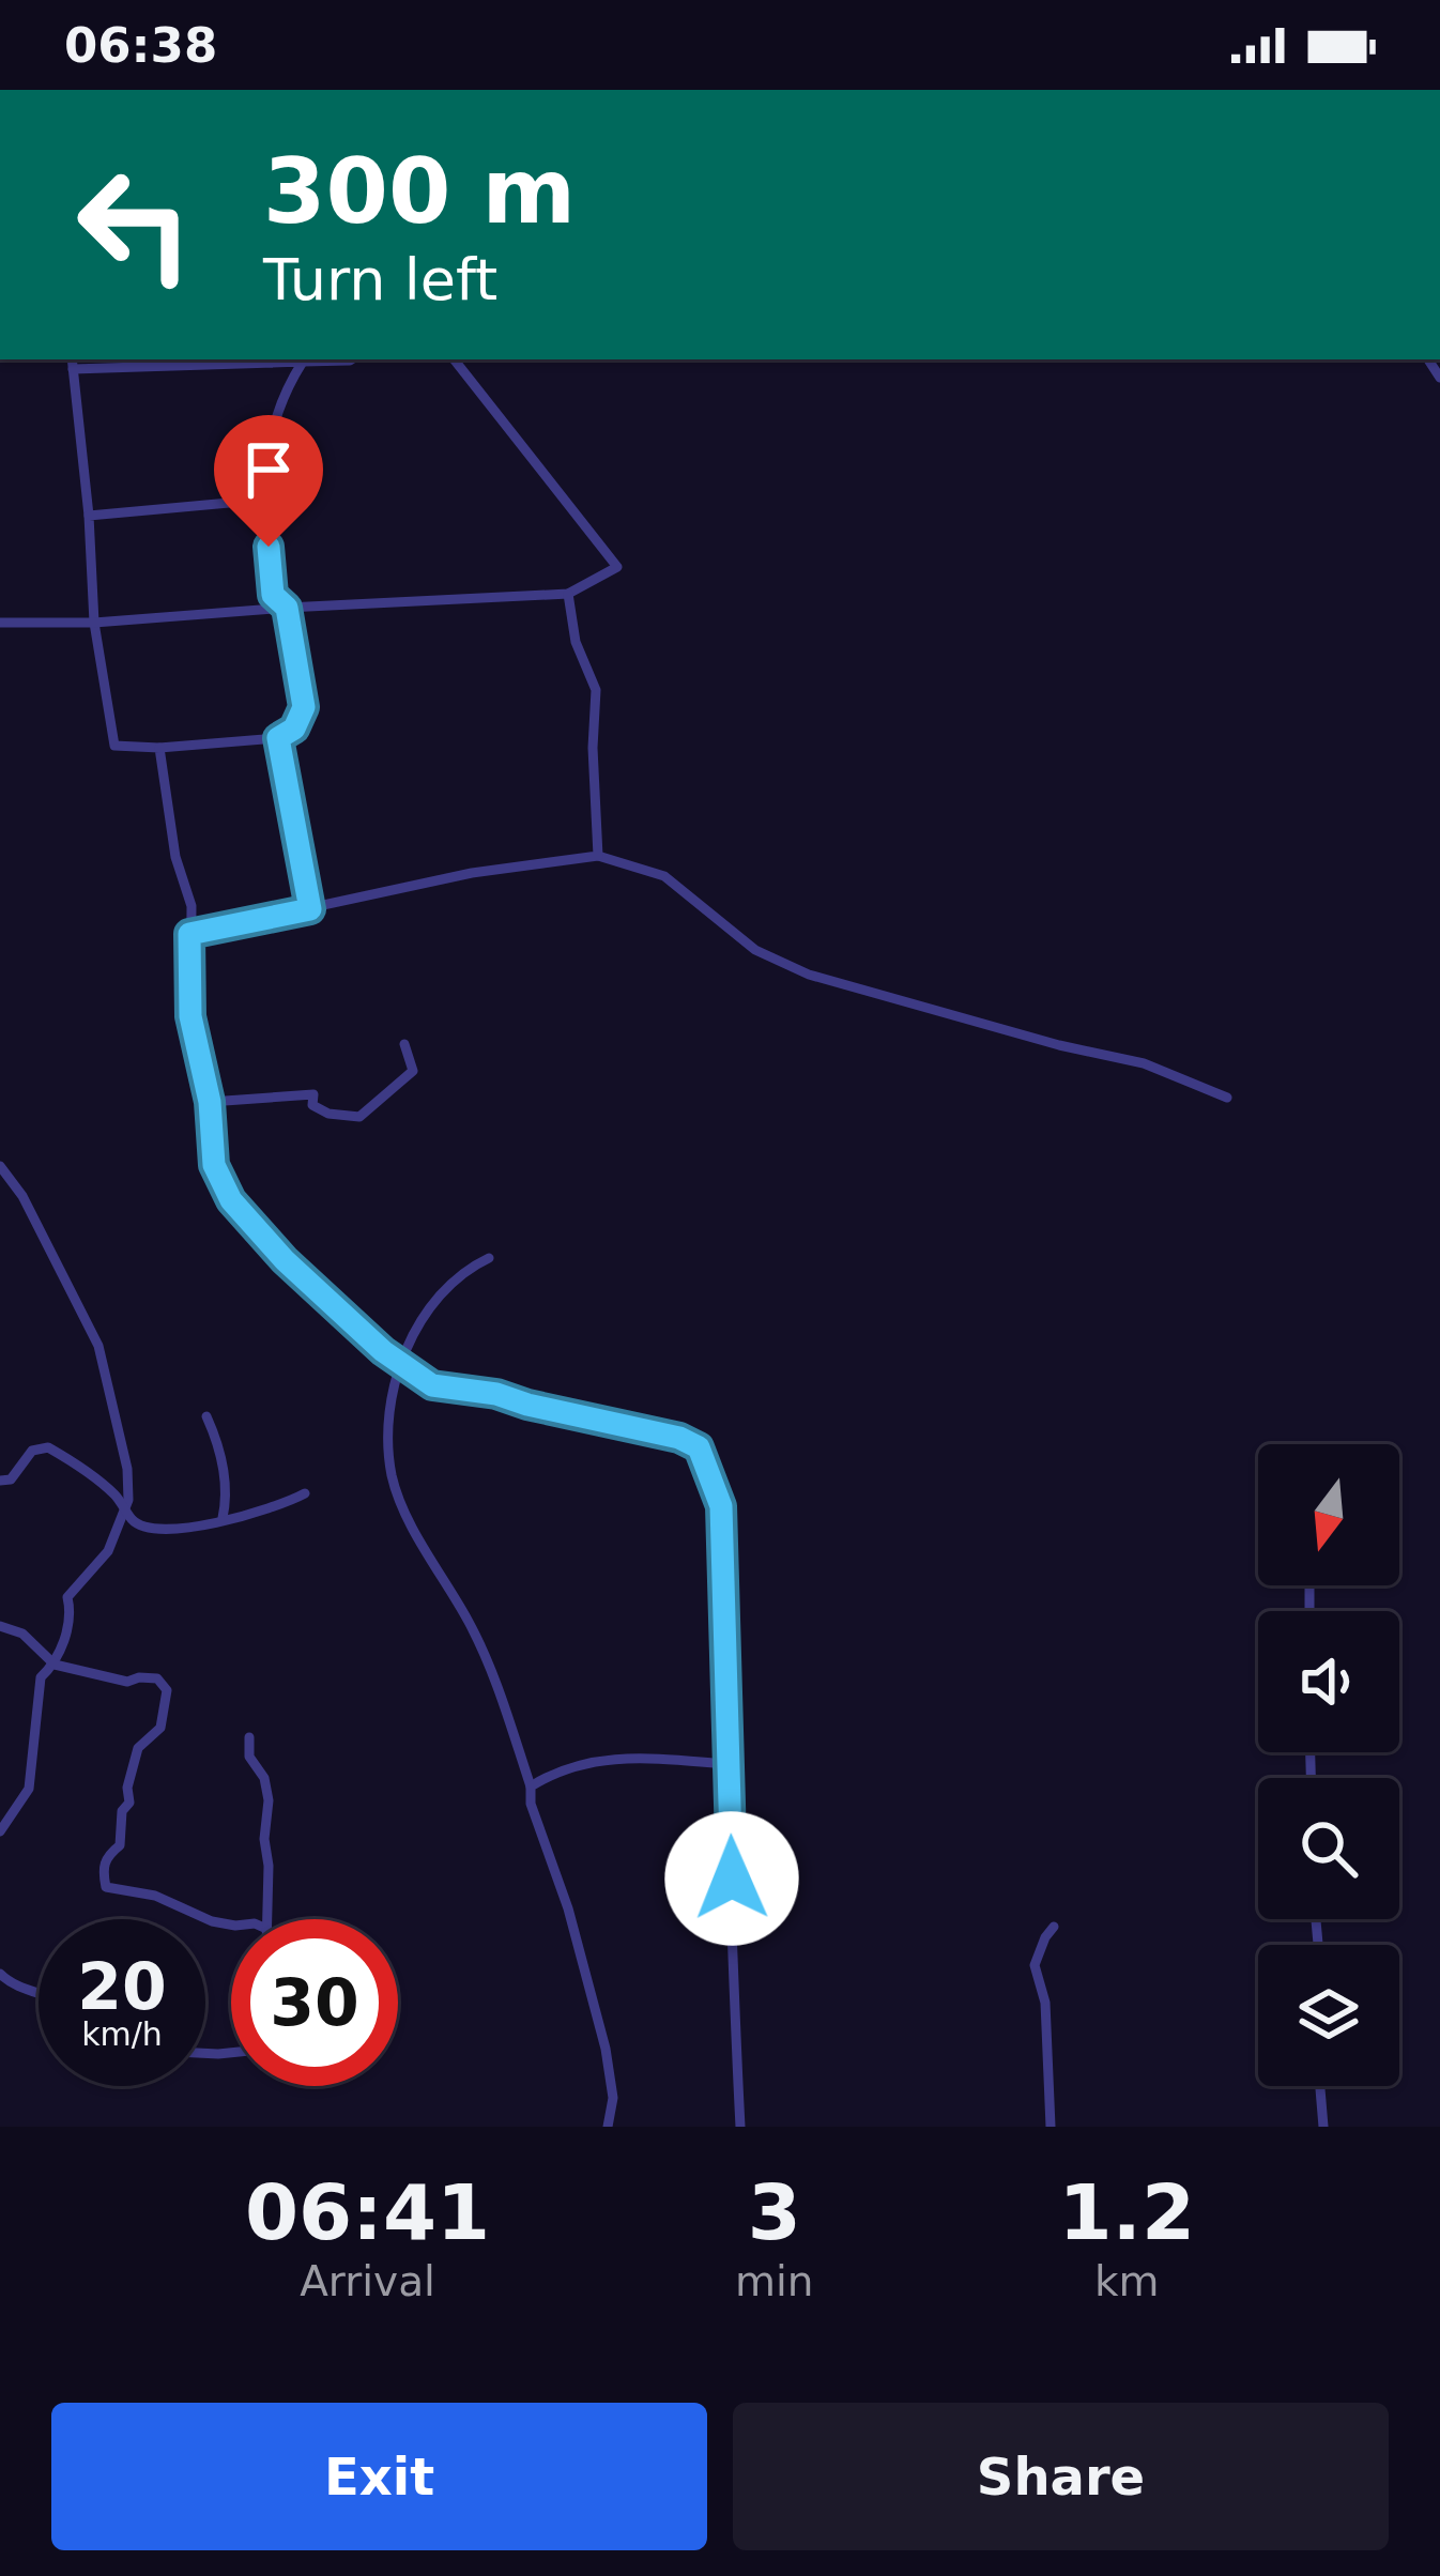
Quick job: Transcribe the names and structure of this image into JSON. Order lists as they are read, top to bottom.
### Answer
{
  "north": "bottom",
  "page": {
    "status": "06:38",
    "turn": ["300 m", "Turn left"],
    "speed": "20 km/h",
    "limit": "30",
    "eta": [
      "06:41",
      "Arrival",
      "3",
      "min",
      "1.2",
      "km"
    ],
    "buttons": ["Exit", "Share"]
  }
}
